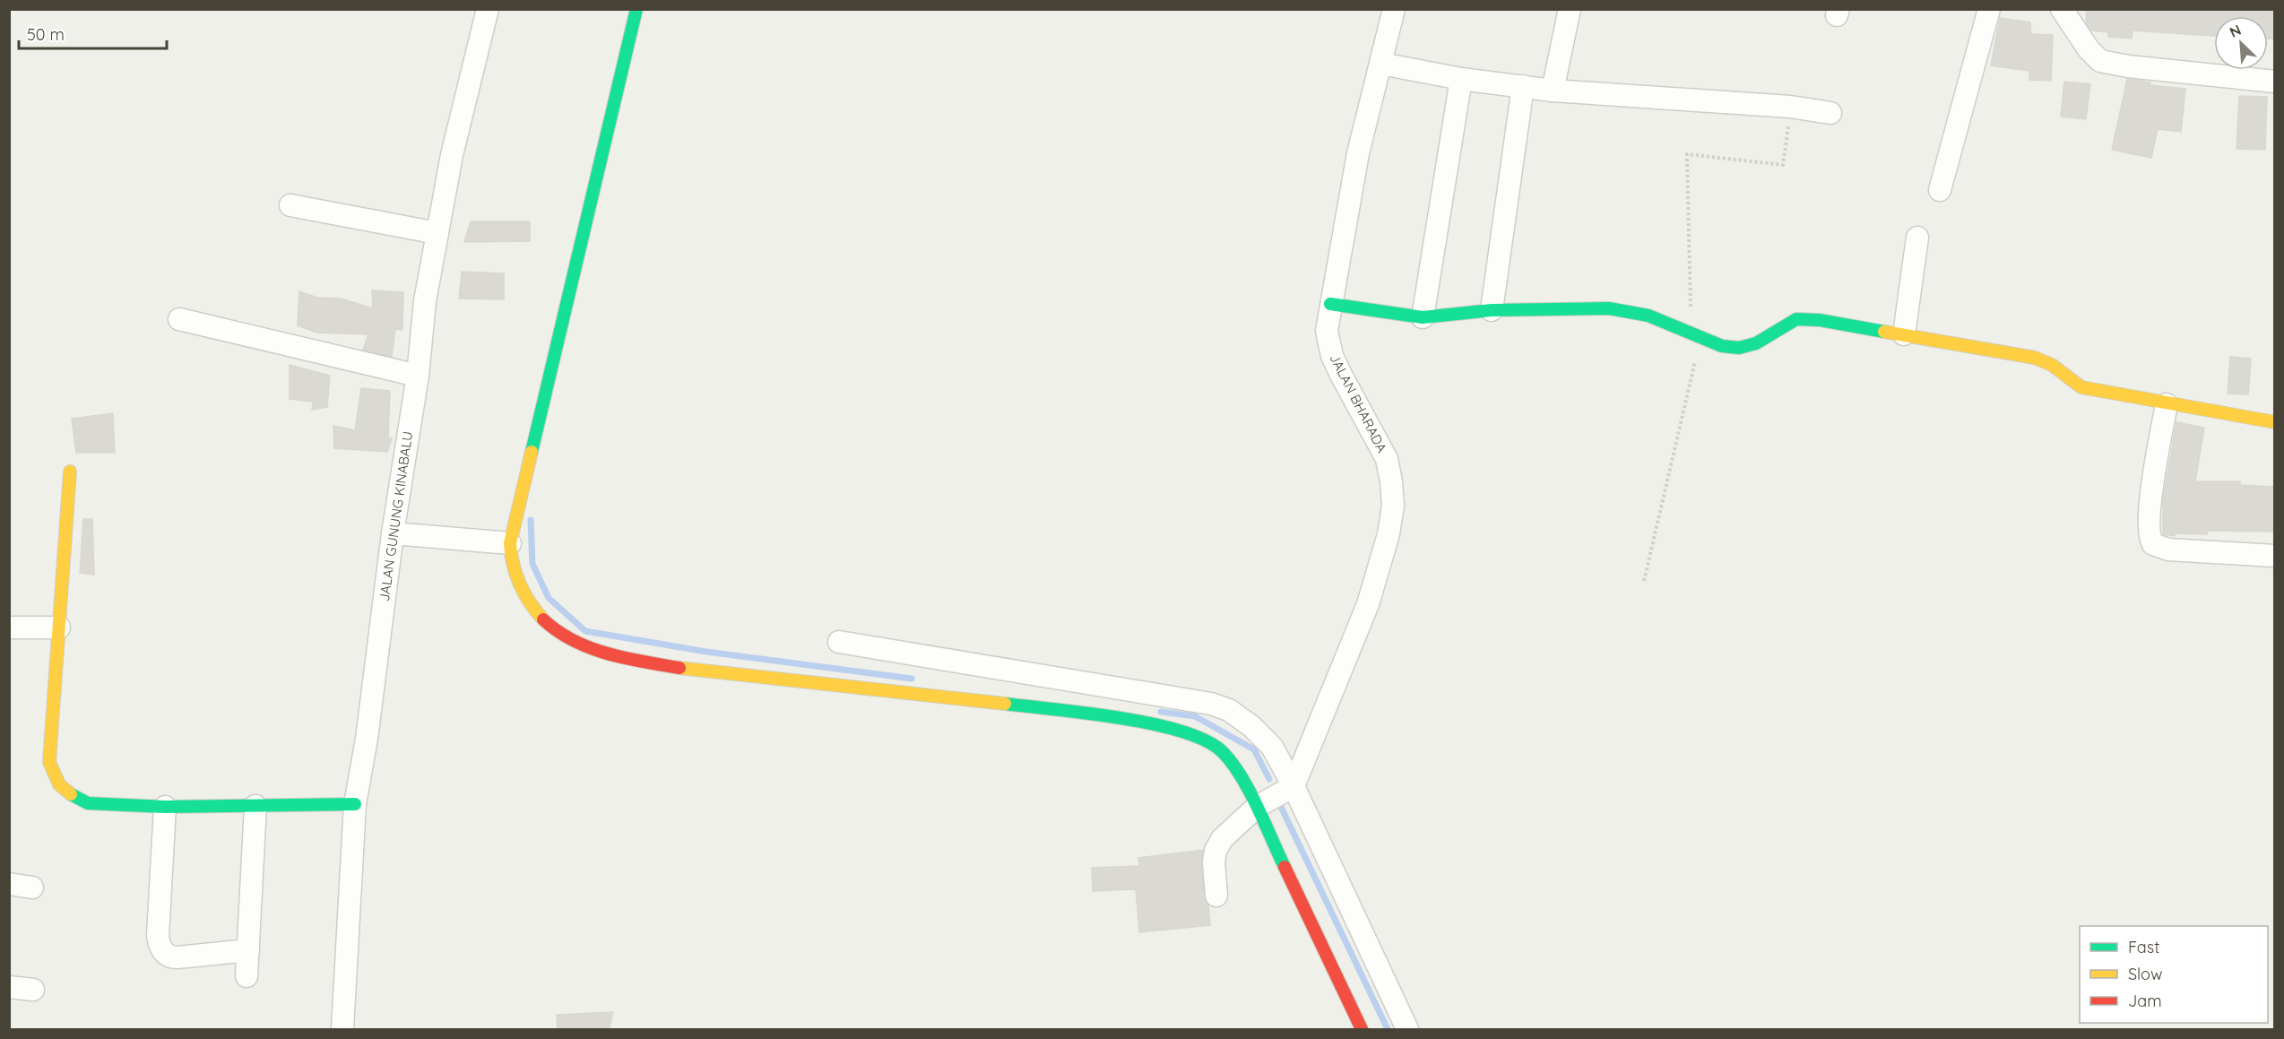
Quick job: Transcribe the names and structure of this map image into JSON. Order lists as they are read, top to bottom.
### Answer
{
  "streets": {
    "street": ["JALAN BHARADA", "JALAN GUNUNG KINABALU"]
  },
  "legend": ["Fast", "Slow", "Jam"],
  "scale_bar": "50 m",
  "north": "top left"
}
